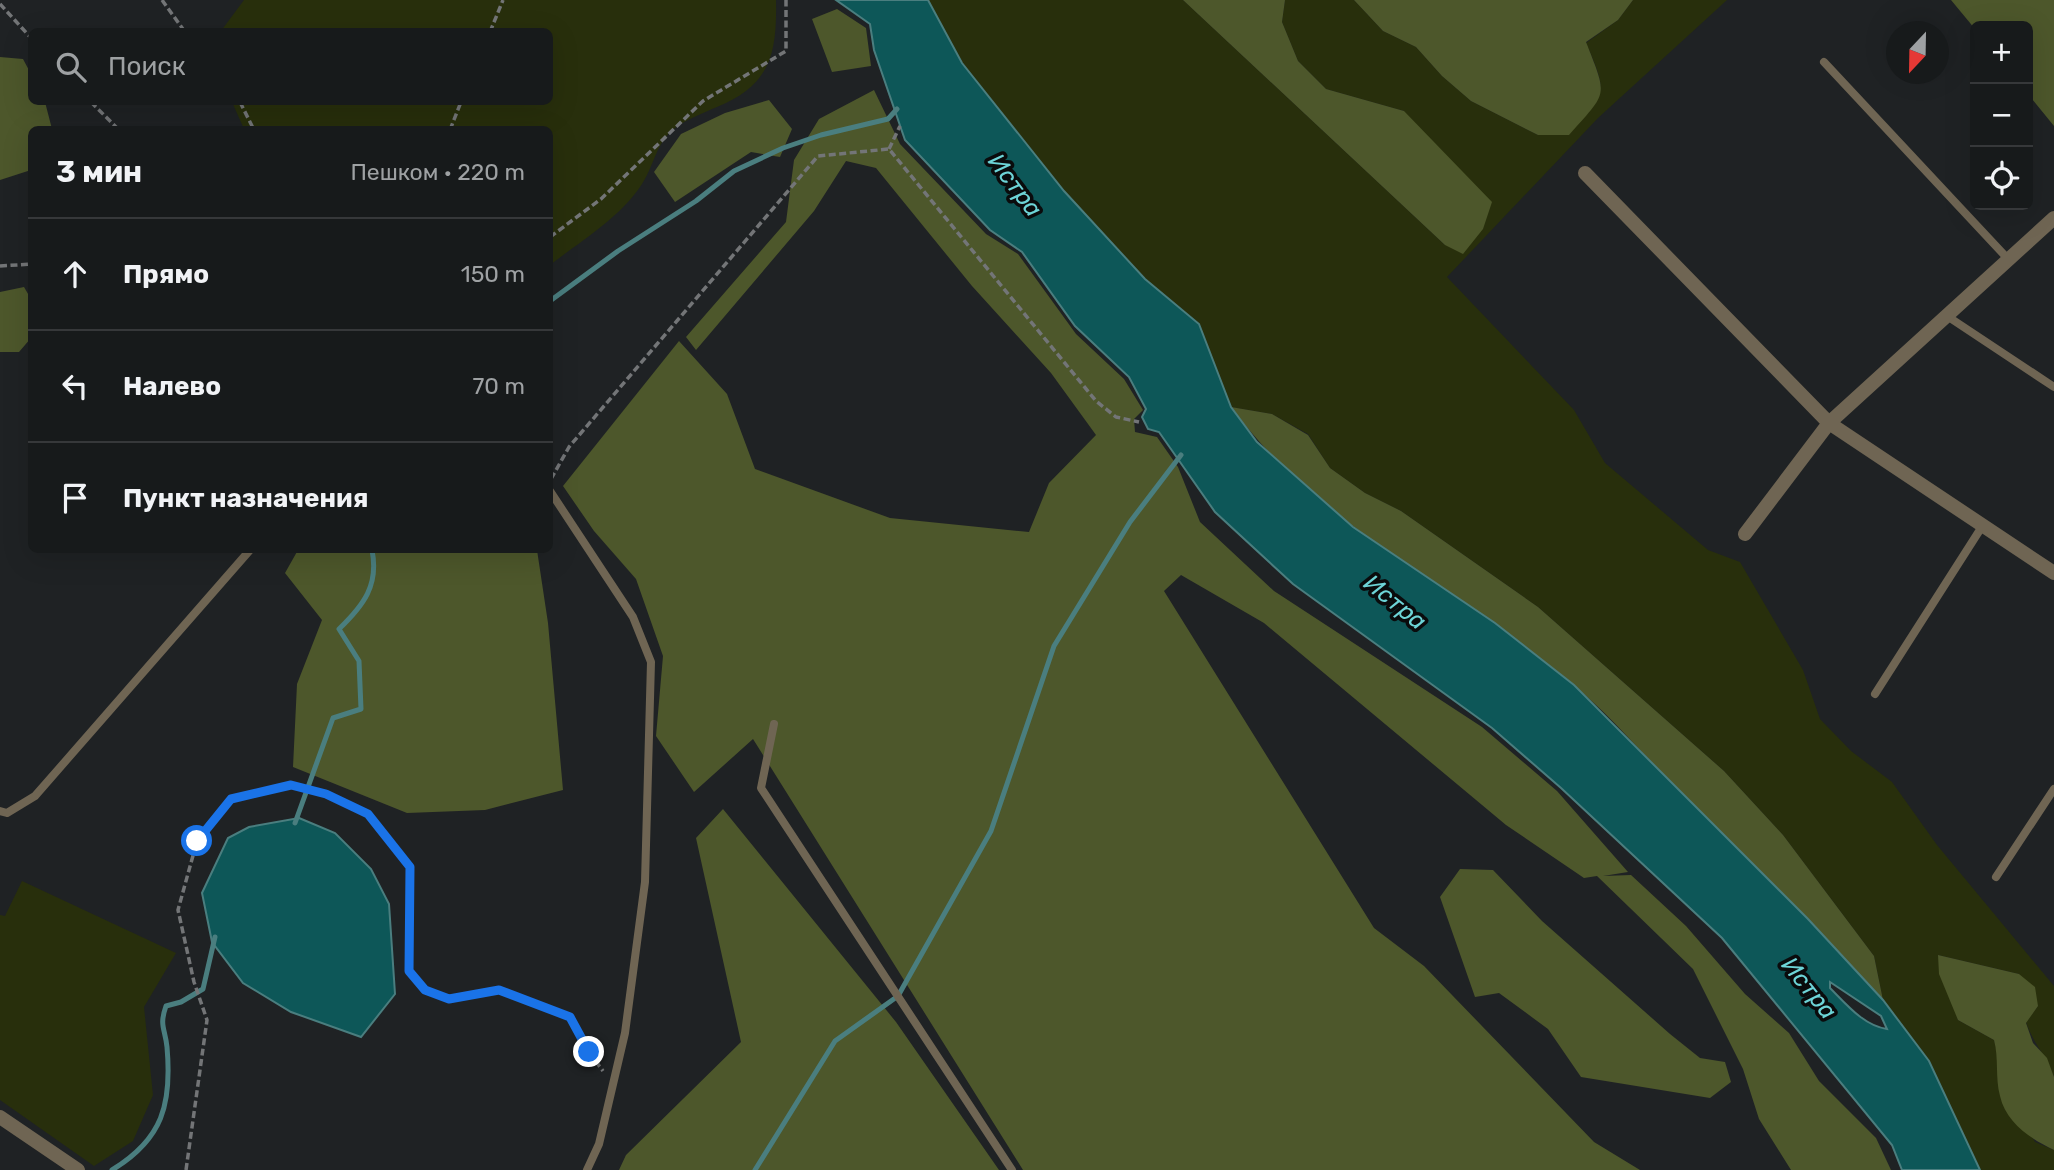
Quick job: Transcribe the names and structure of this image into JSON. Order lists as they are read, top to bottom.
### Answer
{
  "water": ["Истра"],
  "north": "bottom",
  "page": {
    "map_buttons": ["+", "−"],
    "search": "Поиск",
    "heading": ["3 мин", "Пешком · 220 m"],
    "list": [
      ["Прямо", "150 m"],
      ["Налево", "70 m"],
      "Пункт назначения"
    ]
  }
}
